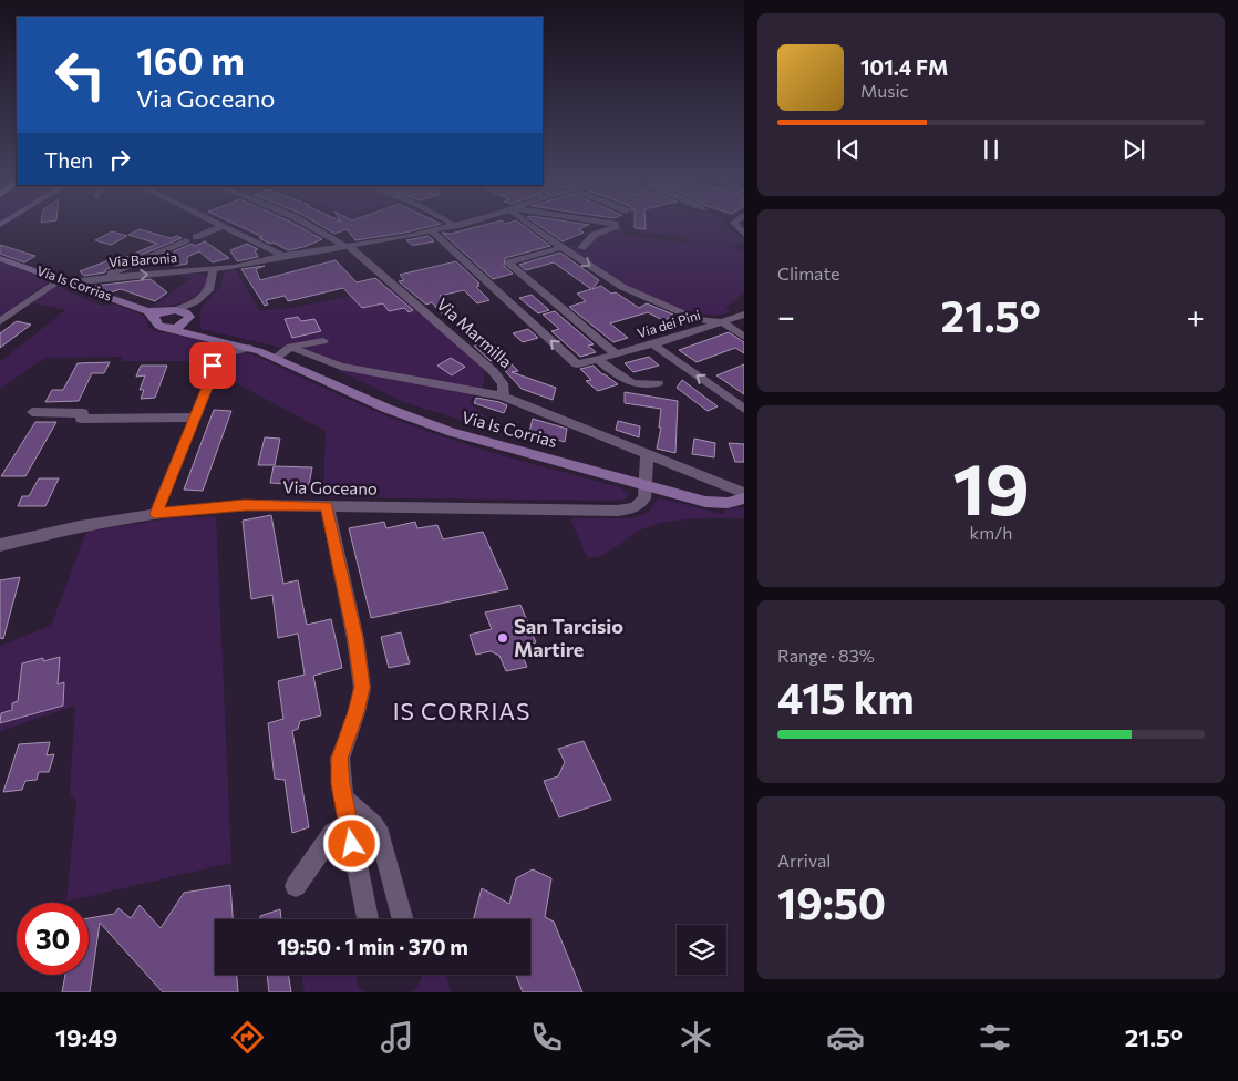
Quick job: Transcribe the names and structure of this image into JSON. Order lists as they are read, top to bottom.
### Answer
{
  "streets": {
    "street": [
      "Via Baronia",
      "Via Is Corrias",
      "Via dei Pini",
      "Via Marmilla",
      "Via Goceano"
    ]
  },
  "crossings": [
    ["Via Baronia", "Via Is Corrias"],
    ["Via Baronia", "Via Marmilla"],
    ["Via Is Corrias", "Via Marmilla"],
    ["Via Is Corrias", "Via Goceano"]
  ],
  "districts": ["IS CORRIAS"],
  "places": ["San Tarcisio Martire"],
  "page": {
    "turn": ["160 m", "Via Goceano"],
    "song": ["101.4 FM", "Music"],
    "then": "Then",
    "tile": [
      "Climate",
      ["19", "km/h"],
      ["Range · 83%", "415 km"],
      ["Arrival", "19:50"]
    ],
    "heat": ["−", "21.5°", "+"],
    "limit": "30",
    "trip": "19:50 · 1 min · 370 m",
    "tabs": ["19:49", "21.5°"]
  }
}
